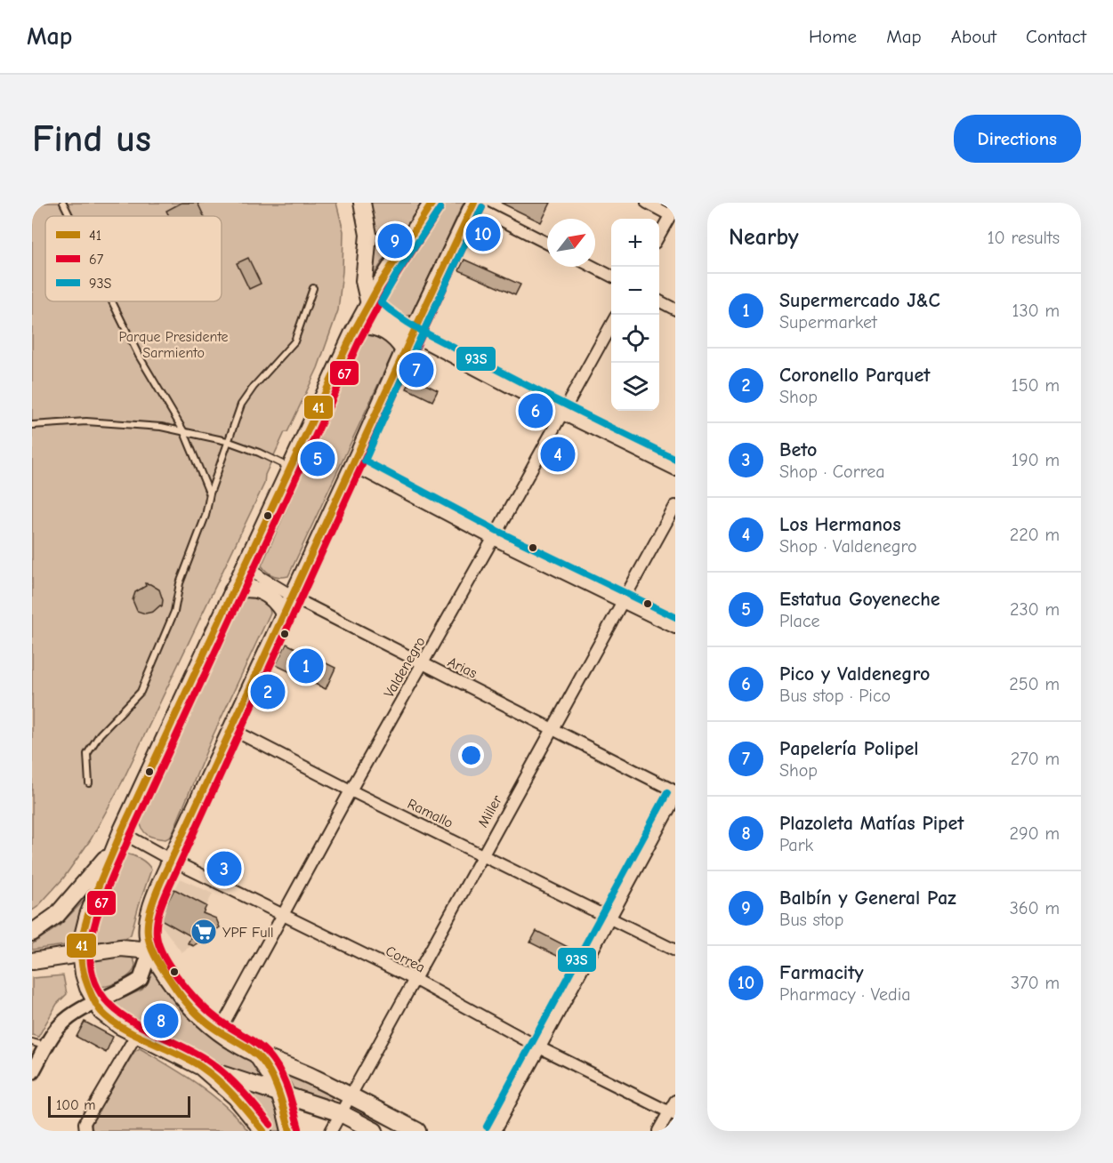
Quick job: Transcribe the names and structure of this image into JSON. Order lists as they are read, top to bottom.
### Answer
{
  "streets": {
    "street": [
      "Valdenegro",
      "Arias",
      "Miller",
      "Ramallo",
      "Correa"
    ]
  },
  "crossings": [
    ["Valdenegro", "Arias"],
    ["Valdenegro", "Ramallo"],
    ["Valdenegro", "Correa"],
    ["Arias", "Miller"],
    ["Miller", "Ramallo"],
    ["Miller", "Correa"]
  ],
  "parks": ["Parque Presidente Sarmiento"],
  "places": {
    "supermarket": ["YPF Full"]
  },
  "lines": ["transit line 41", "transit line 67", "transit line 93S"],
  "legend": ["41", "67", "93S"],
  "scale_bar": "100 m",
  "north": "top right",
  "page": {
    "header": "Map",
    "nav": [
      "Home",
      "Map",
      "About",
      "Contact"
    ],
    "buttons": "Directions",
    "title": "Find us",
    "heading": ["Nearby", "10 results"],
    "pins": [
      "10",
      "9",
      "7",
      "6",
      "4",
      "5",
      "1",
      "2",
      "3",
      "8"
    ],
    "map_buttons": ["+", "−"],
    "list": [
      {
        "mark": "1",
        "name": "Supermercado J&C",
        "note": "Supermarket",
        "value": "130 m"
      },
      {
        "mark": "2",
        "name": "Coronello Parquet",
        "note": "Shop",
        "value": "150 m"
      },
      {
        "mark": "3",
        "name": "Beto",
        "note": "Shop · Correa",
        "value": "190 m"
      },
      {
        "mark": "4",
        "name": "Los Hermanos",
        "note": "Shop · Valdenegro",
        "value": "220 m"
      },
      {
        "mark": "5",
        "name": "Estatua Goyeneche",
        "note": "Place",
        "value": "230 m"
      },
      {
        "mark": "6",
        "name": "Pico y Valdenegro",
        "note": "Bus stop · Pico",
        "value": "250 m"
      },
      {
        "mark": "7",
        "name": "Papelería Polipel",
        "note": "Shop",
        "value": "270 m"
      },
      {
        "mark": "8",
        "name": "Plazoleta Matías Pipet",
        "note": "Park",
        "value": "290 m"
      },
      {
        "mark": "9",
        "name": "Balbín y General Paz",
        "note": "Bus stop",
        "value": "360 m"
      },
      {
        "mark": "10",
        "name": "Farmacity",
        "note": "Pharmacy · Vedia",
        "value": "370 m"
      }
    ],
    "scale": "100 m"
  }
}
